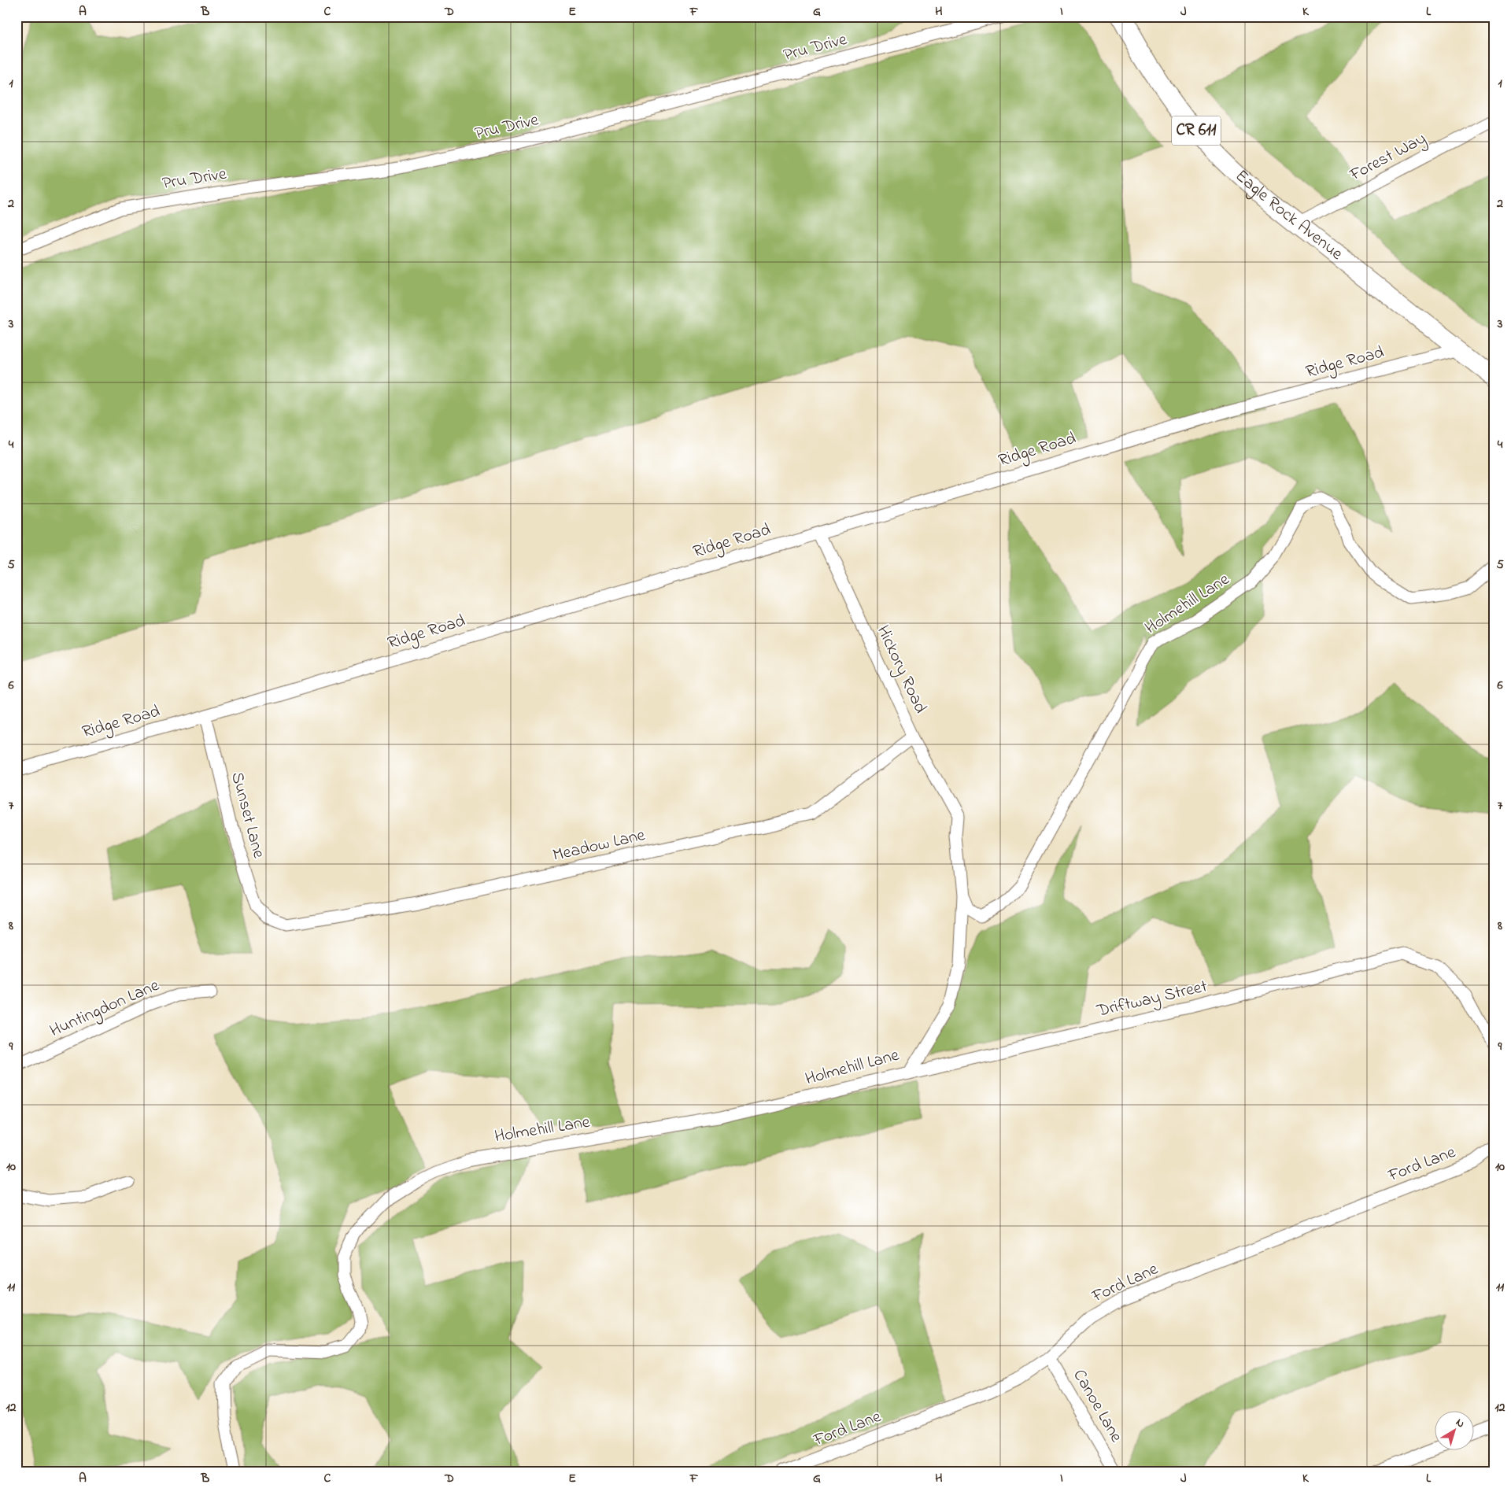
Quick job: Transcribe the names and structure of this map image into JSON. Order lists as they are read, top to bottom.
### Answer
{
  "streets": {
    "main road": ["CR 611", "Eagle Rock Avenue"],
    "street": [
      "Pru Drive",
      "Forest Way",
      "Ridge Road",
      "Holmehill Lane",
      "Hickory Road",
      "Sunset Lane",
      "Meadow Lane",
      "Driftway Street",
      "Huntingdon Lane",
      "Ford Lane",
      "Canoe Lane"
    ]
  },
  "crossings": [
    ["Forest Way", "Eagle Rock Avenue"],
    ["Eagle Rock Avenue", "Ridge Road"],
    ["Ridge Road", "Hickory Road"],
    ["Ridge Road", "Sunset Lane"],
    ["Holmehill Lane", "Hickory Road"],
    ["Holmehill Lane", "Driftway Street"],
    ["Hickory Road", "Meadow Lane"],
    ["Sunset Lane", "Meadow Lane"],
    ["Ford Lane", "Canoe Lane"]
  ],
  "north": "top right",
  "grid": {
    "columns": [
      "A",
      "B",
      "C",
      "D",
      "E",
      "F",
      "G",
      "H",
      "I",
      "J",
      "K",
      "L"
    ],
    "rows": [
      "1",
      "2",
      "3",
      "4",
      "5",
      "6",
      "7",
      "8",
      "9",
      "10",
      "11",
      "12"
    ]
  }
}
